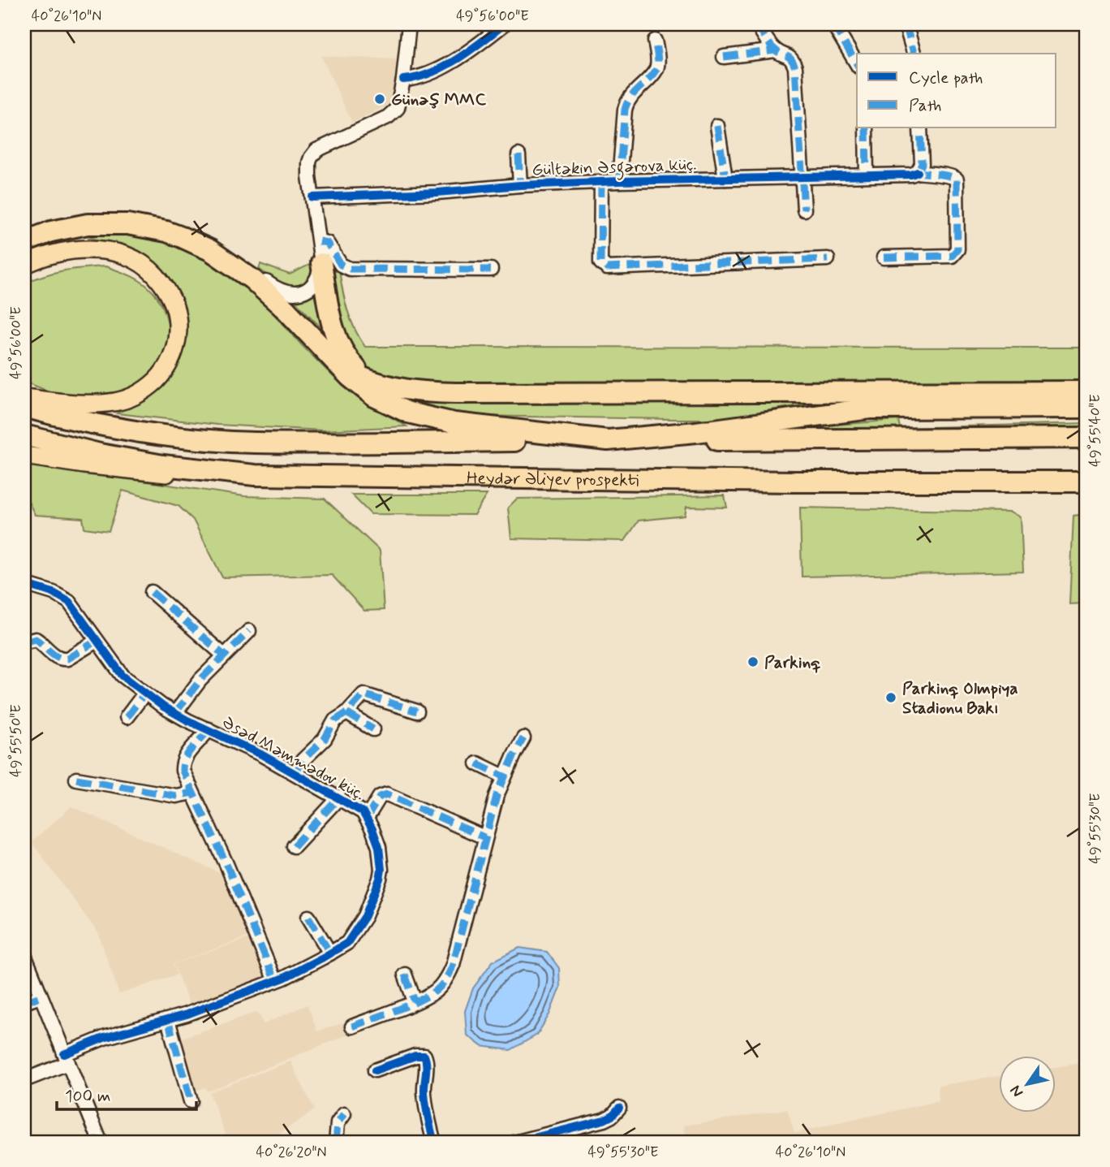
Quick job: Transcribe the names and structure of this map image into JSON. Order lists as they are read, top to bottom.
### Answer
{
  "streets": {
    "highway": ["Heydər Əliyev prospekti"],
    "street": ["Gültəkin Əsgərova küç.", "Əsəd Məmmədov küç."]
  },
  "places": ["Günəş MMC", "Parkinq", "Parkinq Olmpiya Stadionu Bakı"],
  "legend": ["Cycle path", "Path"],
  "scale_bar": "100 m",
  "north": "bottom left",
  "coordinates": [
    "40°26'10\"N",
    "49°56'00\"E",
    "49°55'40\"E",
    "49°55'50\"E",
    "49°55'30\"E",
    "40°26'20\"N"
  ]
}
